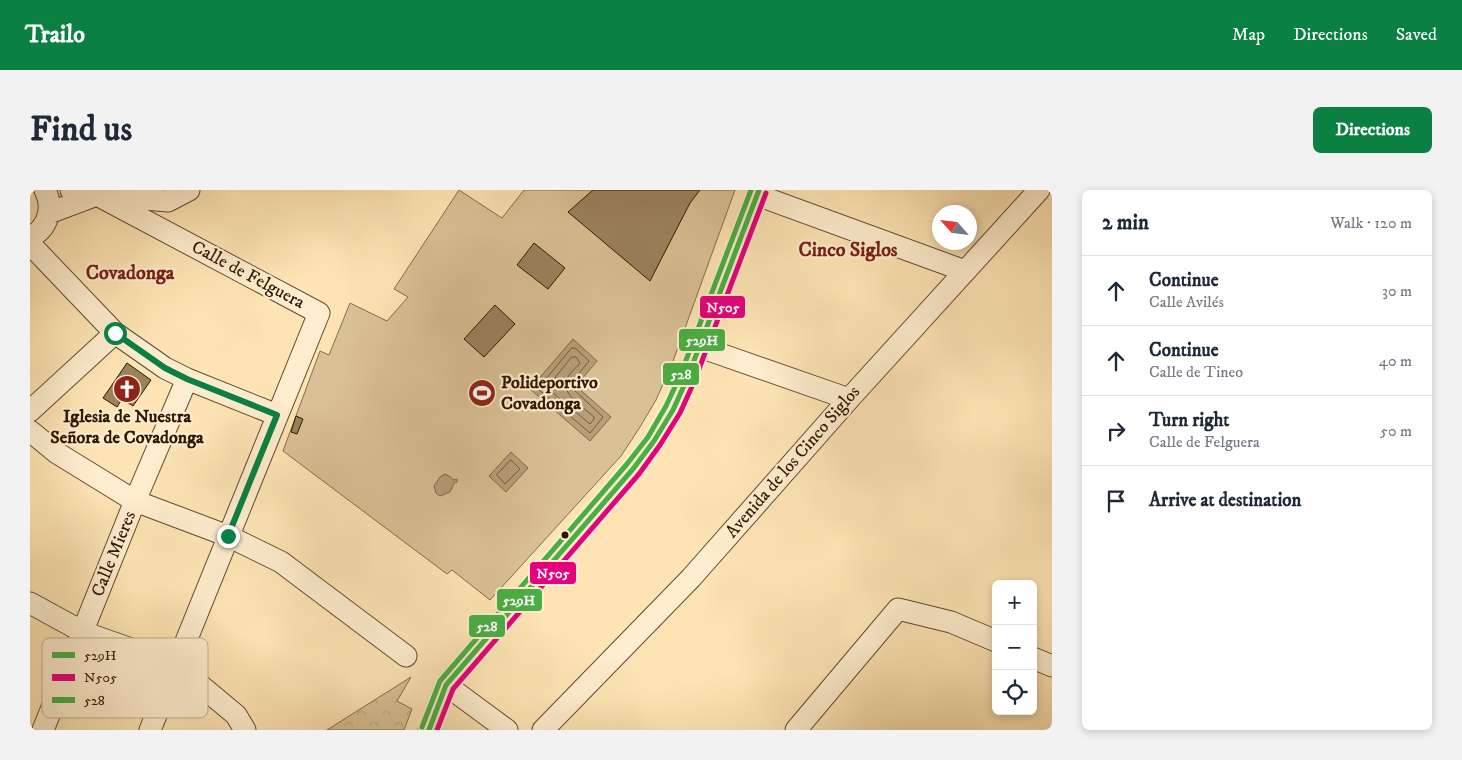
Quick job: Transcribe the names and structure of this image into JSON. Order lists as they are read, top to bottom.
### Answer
{
  "streets": {
    "street": ["Calle de Felguera", "Avenida de los Cinco Siglos", "Calle Mieres"]
  },
  "districts": ["Cinco Siglos", "Covadonga"],
  "places": {
    "church": ["Iglesia de Nuestra Señora de Covadonga"],
    "sports": ["Polideportivo Covadonga"]
  },
  "lines": ["transit line 529H", "transit line 528", "transit line N505"],
  "legend": ["529H", "N505", "528"],
  "north": "top left",
  "page": {
    "header": "Trailo",
    "nav": ["Map", "Directions", "Saved"],
    "buttons": "Directions",
    "title": "Find us",
    "heading": ["2 min", "Walk · 120 m"],
    "list": [
      ["Continue", "Calle Avilés", "30 m"],
      ["Continue", "Calle de Tineo", "40 m"],
      ["Turn right", "Calle de Felguera", "50 m"],
      "Arrive at destination"
    ],
    "map_buttons": ["+", "−"]
  }
}
